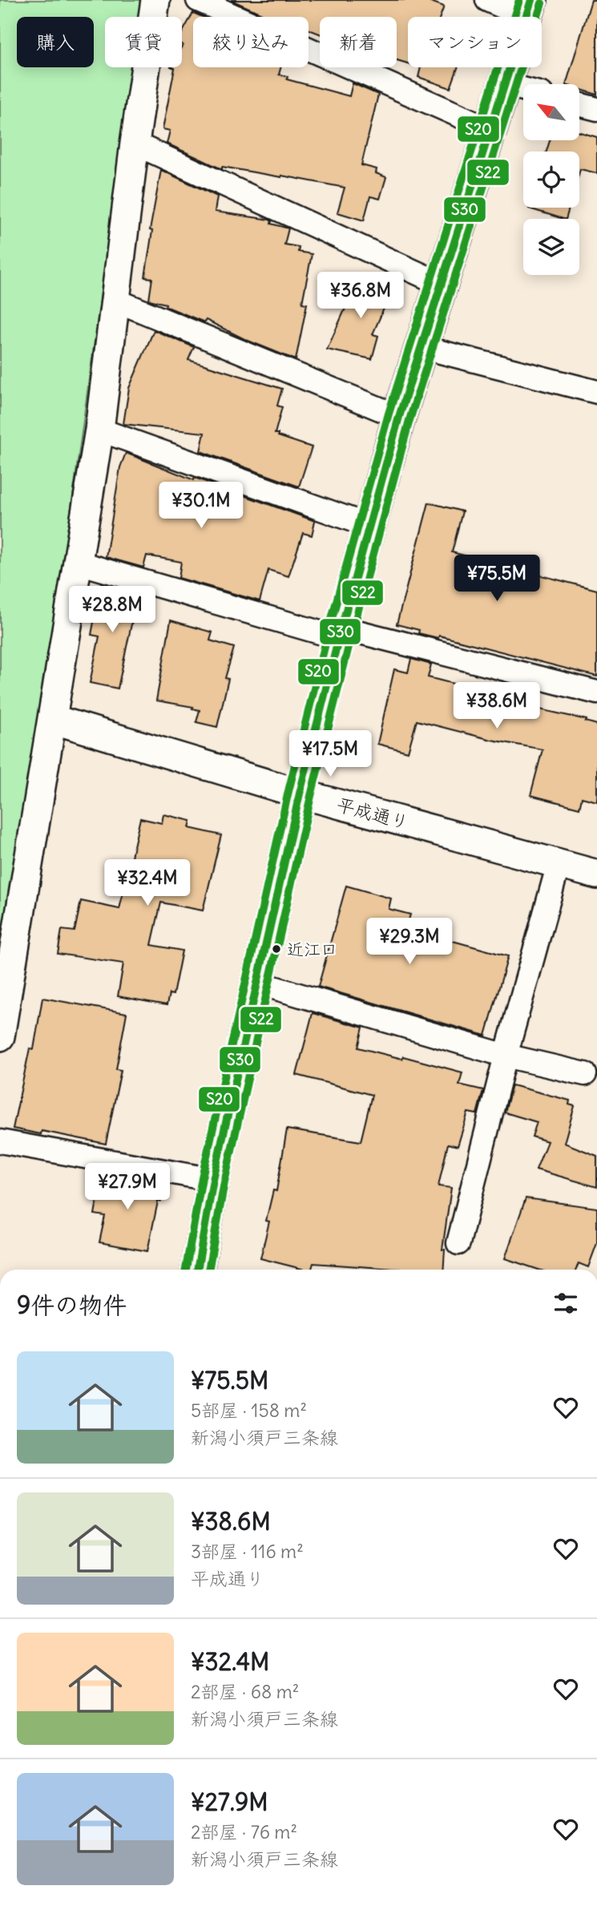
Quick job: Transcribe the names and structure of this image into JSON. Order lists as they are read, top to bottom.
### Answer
{
  "streets": {
    "street": ["平成通り"]
  },
  "places": ["近江口"],
  "lines": ["transit line S30", "transit line S20", "transit line S22"],
  "north": "top left",
  "page": {
    "chip": [
      "購入",
      "賃貸",
      "絞り込み",
      "新着",
      "マンション"
    ],
    "price": [
      "¥36.8M",
      "¥30.1M",
      "¥75.5M",
      "¥28.8M",
      "¥38.6M",
      "¥17.5M",
      "¥32.4M",
      "¥29.3M",
      "¥27.9M"
    ],
    "heading": "9件の物件",
    "list": [
      {
        "name": "¥75.5M",
        "note": "5部屋 · 158 m² · 新潟小須戸三条線"
      },
      {
        "name": "¥38.6M",
        "note": "3部屋 · 116 m² · 平成通り"
      },
      {
        "name": "¥32.4M",
        "note": "2部屋 · 68 m² · 新潟小須戸三条線"
      },
      {
        "name": "¥27.9M",
        "note": "2部屋 · 76 m² · 新潟小須戸三条線"
      }
    ]
  }
}
